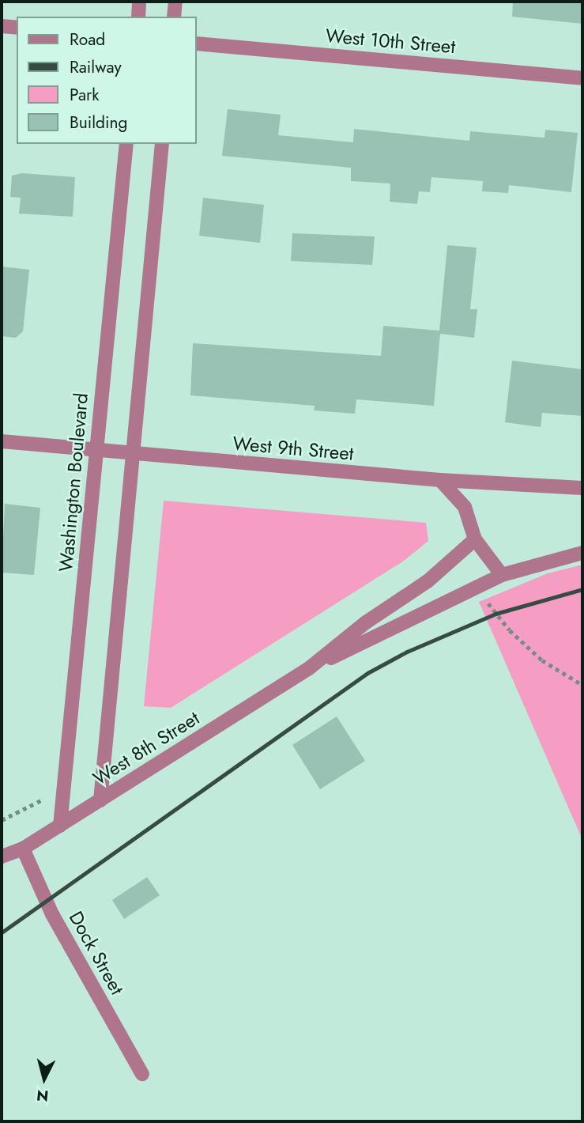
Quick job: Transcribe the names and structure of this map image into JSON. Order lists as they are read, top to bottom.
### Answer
{
  "streets": {
    "street": [
      "West 10th Street",
      "West 9th Street",
      "Washington Boulevard",
      "West 8th Street",
      "Dock Street"
    ]
  },
  "crossings": [
    ["West 9th Street", "Washington Boulevard"],
    ["Washington Boulevard", "West 8th Street"],
    ["West 8th Street", "Dock Street"]
  ],
  "legend": [
    "Road",
    "Railway",
    "Park",
    "Building"
  ],
  "north": "bottom"
}
